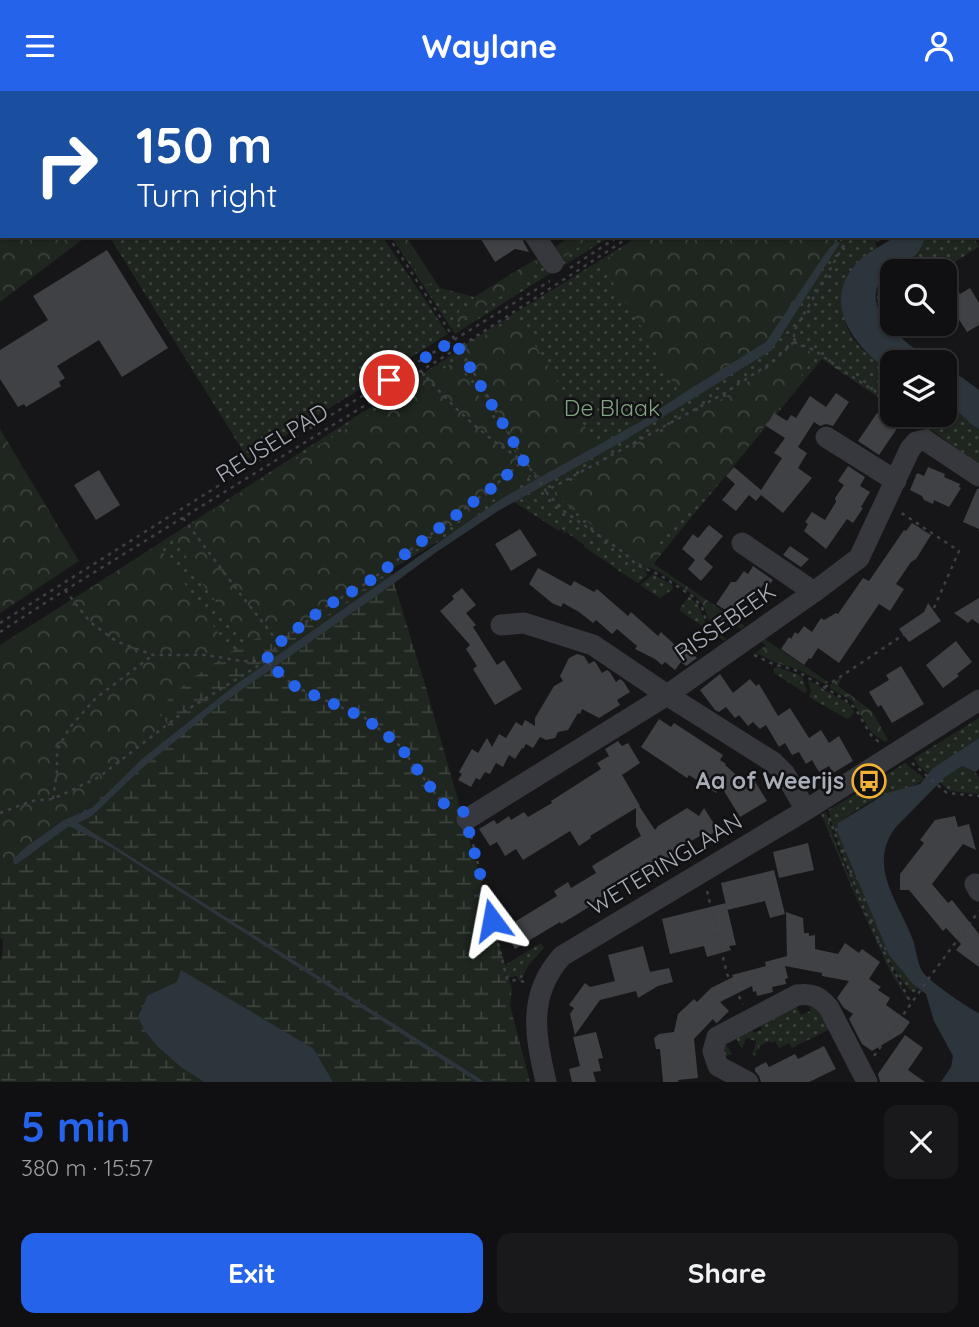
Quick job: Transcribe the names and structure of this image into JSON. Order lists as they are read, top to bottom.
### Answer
{
  "streets": {
    "street": ["RISSEBEEK", "WETERINGLAAN"],
    "path": ["REUSELPAD"]
  },
  "parks": ["De Blaak"],
  "places": {
    "bus stop": ["Aa of Weerijs"]
  },
  "page": {
    "header": "Waylane",
    "turn": ["150 m", "Turn right"],
    "heading": ["5 min", "380 m · 15:57"],
    "buttons": ["Exit", "Share"]
  }
}
